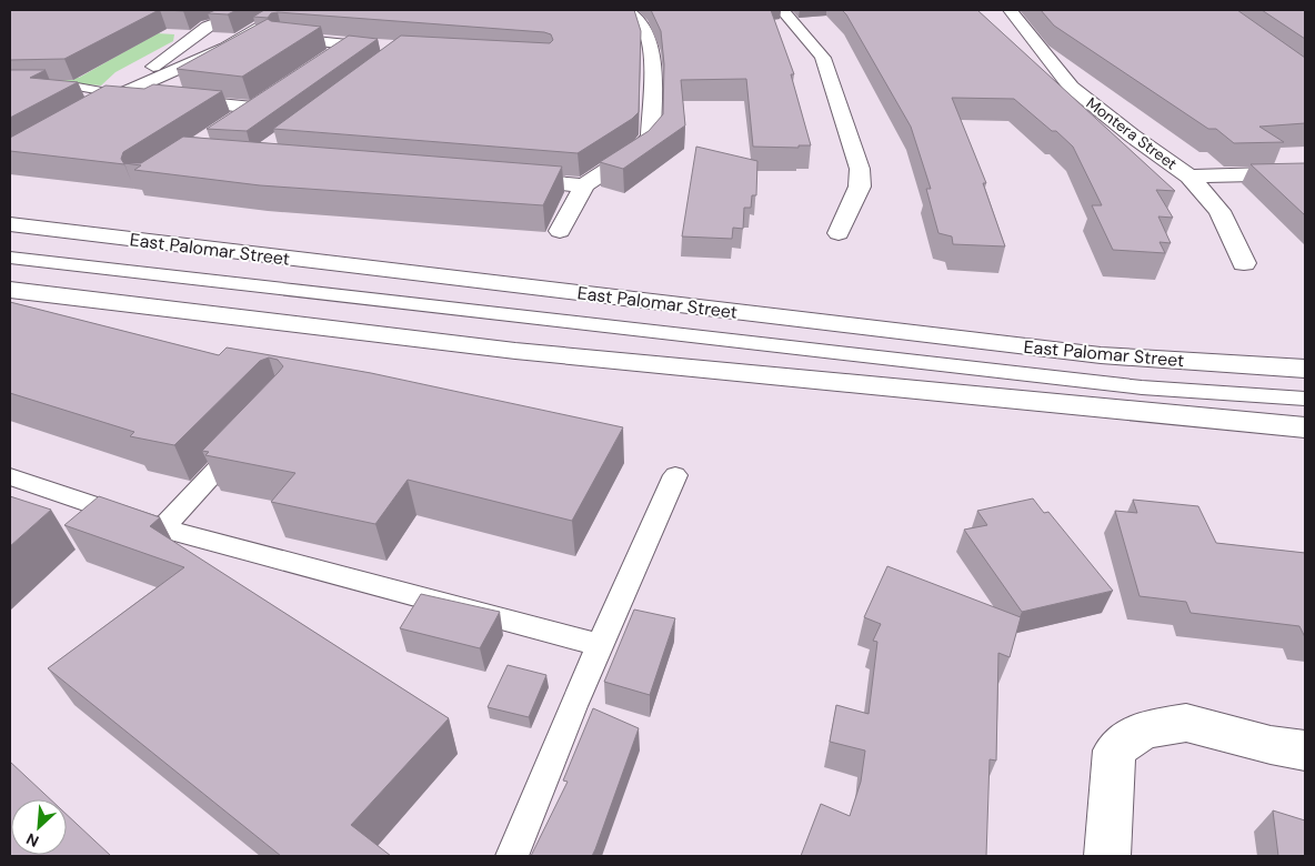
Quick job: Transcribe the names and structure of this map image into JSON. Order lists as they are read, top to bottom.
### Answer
{
  "streets": {
    "street": ["Montera Street", "East Palomar Street"]
  },
  "north": "bottom left"
}
